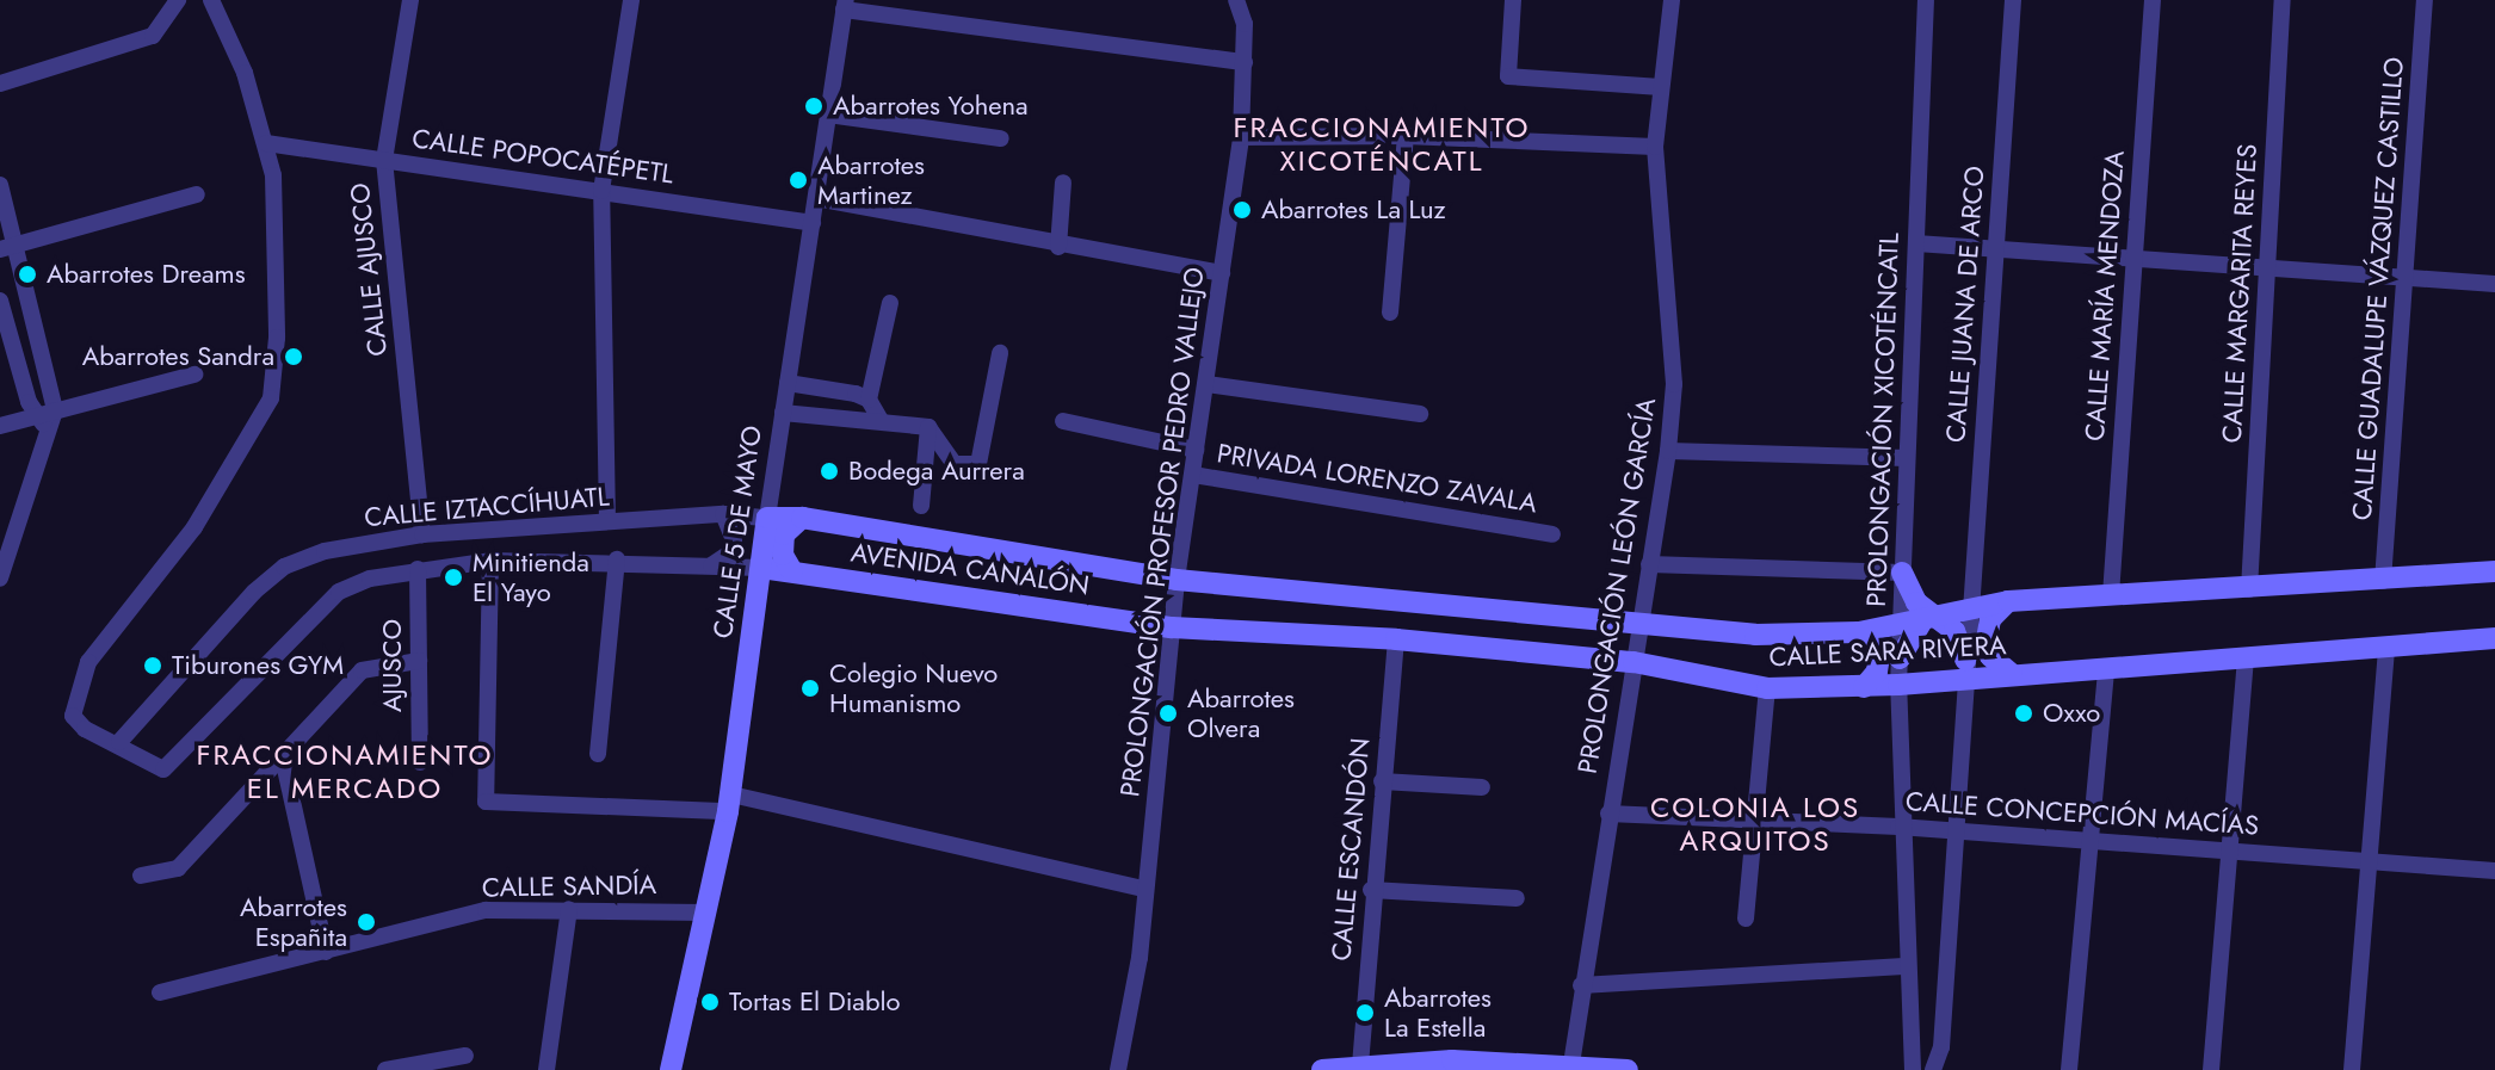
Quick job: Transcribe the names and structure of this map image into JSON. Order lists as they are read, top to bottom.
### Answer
{
  "streets": {
    "street": [
      "CALLE POPOCATÉPETL",
      "CALLE AJUSCO",
      "CALLE GUADALUPE VÁZQUEZ CASTILLO",
      "CALLE MARGARITA REYES",
      "CALLE MARÍA MENDOZA",
      "CALLE JUANA DE ARCO",
      "PROLONGACIÓN XICOTÉNCATL",
      "PRIVADA LORENZO ZAVALA",
      "CALLE IZTACCÍHUATL",
      "CALLE 5 DE MAYO",
      "PROLONGACIÓN PROFESOR PEDRO VALLEJO",
      "AVENIDA CANALÓN",
      "PROLONGACIÓN LEÓN GARCÍA",
      "CALLE SARA RIVERA",
      "AJUSCO",
      "CALLE CONCEPCIÓN MACÍAS",
      "CALLE ESCANDÓN",
      "CALLE SANDÍA"
    ]
  },
  "crossings": [
    ["CALLE POPOCATÉPETL", "CALLE AJUSCO"],
    ["CALLE POPOCATÉPETL", "CALLE 5 DE MAYO"],
    ["CALLE AJUSCO", "CALLE IZTACCÍHUATL"],
    ["CALLE GUADALUPE VÁZQUEZ CASTILLO", "CALLE SARA RIVERA"],
    ["CALLE MARGARITA REYES", "CALLE SARA RIVERA"],
    ["CALLE MARÍA MENDOZA", "CALLE SARA RIVERA"],
    ["CALLE JUANA DE ARCO", "CALLE SARA RIVERA"],
    ["PROLONGACIÓN XICOTÉNCATL", "CALLE SARA RIVERA"],
    ["PRIVADA LORENZO ZAVALA", "PROLONGACIÓN PROFESOR PEDRO VALLEJO"],
    ["CALLE IZTACCÍHUATL", "CALLE 5 DE MAYO"],
    ["CALLE IZTACCÍHUATL", "AVENIDA CANALÓN"],
    ["CALLE IZTACCÍHUATL", "AJUSCO"],
    ["CALLE 5 DE MAYO", "AVENIDA CANALÓN"],
    ["CALLE 5 DE MAYO", "CALLE SANDÍA"],
    ["PROLONGACIÓN PROFESOR PEDRO VALLEJO", "AVENIDA CANALÓN"],
    ["PROLONGACIÓN PROFESOR PEDRO VALLEJO", "CALLE SARA RIVERA"],
    ["AVENIDA CANALÓN", "CALLE SARA RIVERA"],
    ["PROLONGACIÓN LEÓN GARCÍA", "CALLE SARA RIVERA"],
    ["PROLONGACIÓN LEÓN GARCÍA", "CALLE CONCEPCIÓN MACÍAS"],
    ["CALLE SARA RIVERA", "CALLE ESCANDÓN"]
  ],
  "districts": ["FRACCIONAMIENTO XICOTÉNCATL", "FRACCIONAMIENTO EL MERCADO", "COLONIA LOS ARQUITOS"],
  "places": [
    "Abarrotes Yohena",
    "Abarrotes Martinez",
    "Abarrotes La Luz",
    "Abarrotes Dreams",
    "Abarrotes Sandra",
    "Bodega Aurrera",
    "Minitienda El Yayo",
    "Tiburones GYM",
    "Colegio Nuevo Humanismo",
    "Abarrotes Olvera",
    "Oxxo",
    "Abarrotes Españita",
    "Tortas El Diablo",
    "Abarrotes La Estella"
  ]
}
